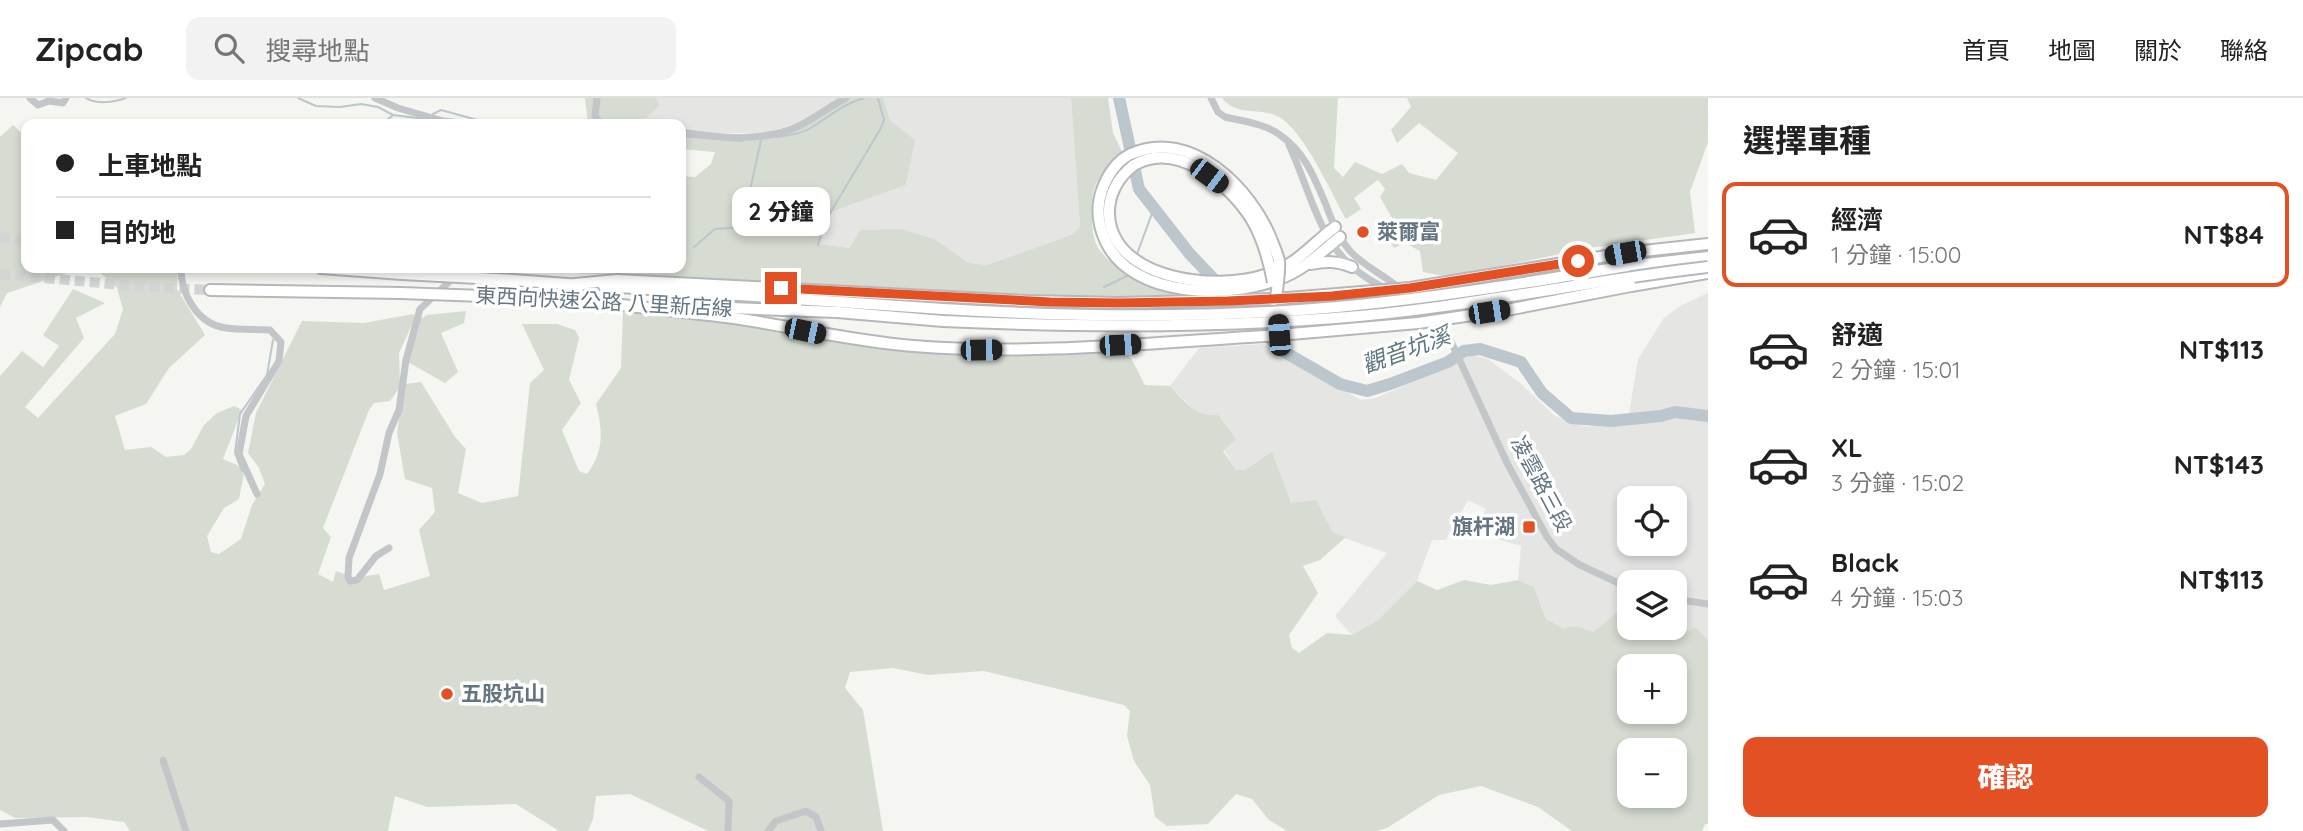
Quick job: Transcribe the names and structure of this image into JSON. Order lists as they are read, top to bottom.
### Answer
{
  "streets": {
    "highway": ["東西向快速公路 八里新店線"],
    "street": ["凌雲路三段"]
  },
  "water": ["觀音坑溪"],
  "places": {
    "other": ["萊爾富", "五股坑山"],
    "transit": ["旗杆湖"]
  },
  "page": {
    "header": "Zipcab",
    "search": "搜尋地點",
    "nav": [
      "首頁",
      "地圖",
      "關於",
      "聯絡"
    ],
    "heading": "選擇車種",
    "banner": ["上車地點", "目的地"],
    "list": [
      {
        "name": "經濟",
        "note": "1 分鐘 · 15:00",
        "value": "NT$84"
      },
      {
        "name": "舒適",
        "note": "2 分鐘 · 15:01",
        "value": "NT$113"
      },
      {
        "name": "XL",
        "note": "3 分鐘 · 15:02",
        "value": "NT$143"
      },
      {
        "name": "Black",
        "note": "4 分鐘 · 15:03",
        "value": "NT$113"
      }
    ],
    "bubble": "2 分鐘",
    "map_buttons": ["+", "−"],
    "buttons": "確認"
  }
}
